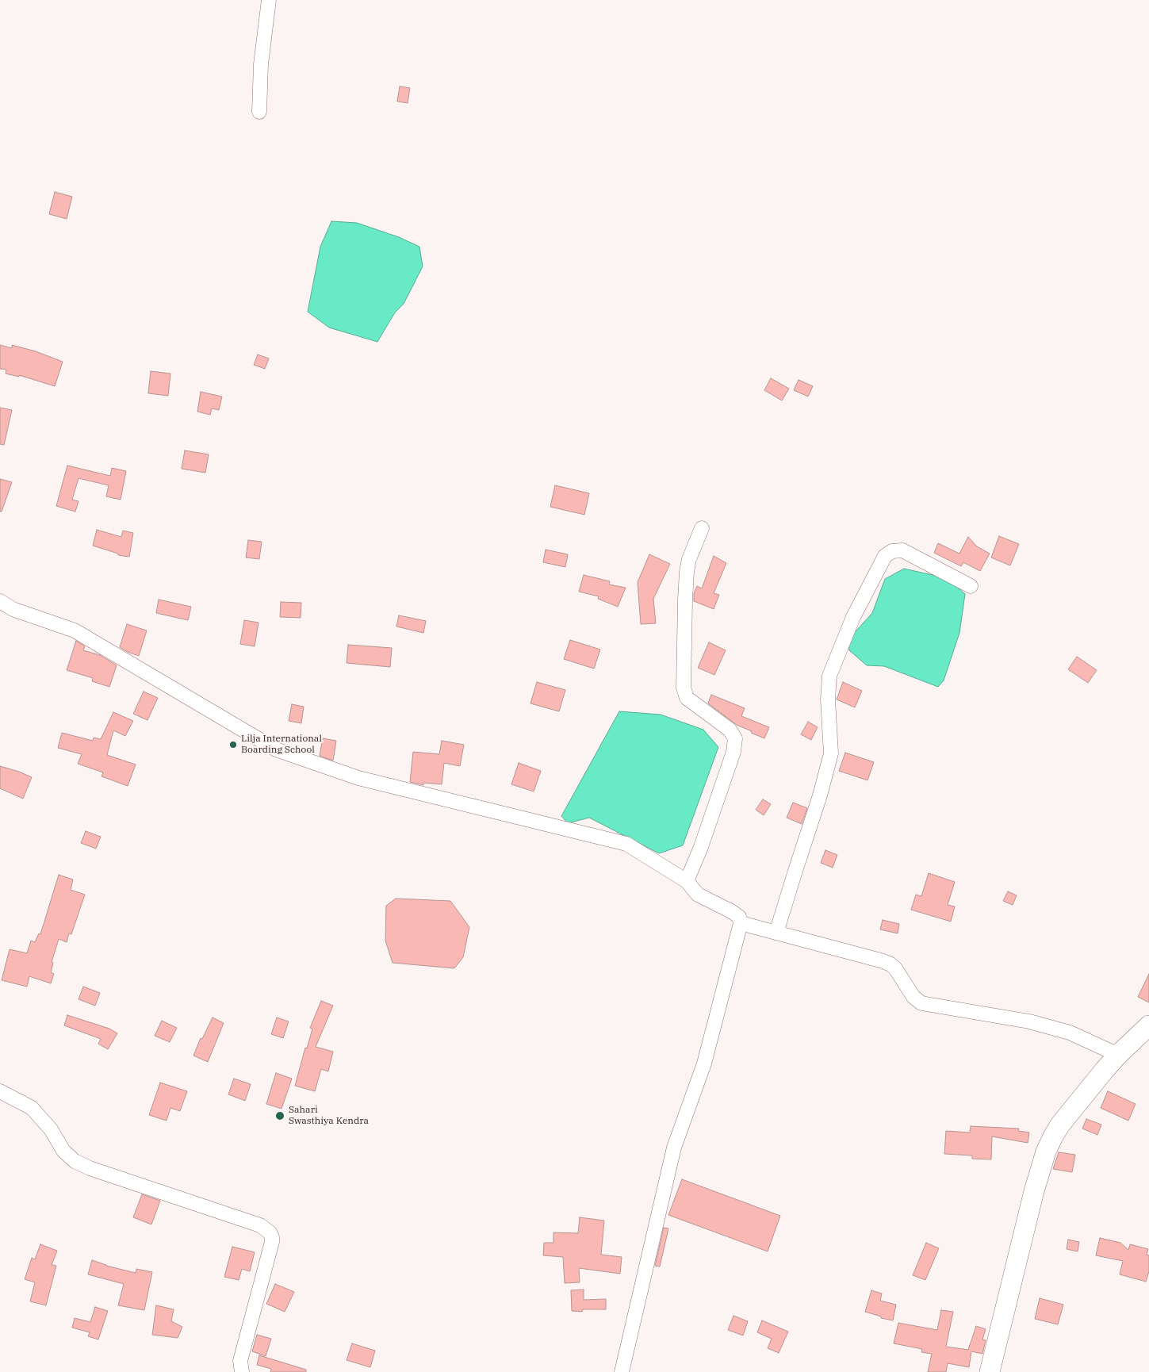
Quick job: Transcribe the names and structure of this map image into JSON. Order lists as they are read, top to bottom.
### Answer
{
  "places": ["Lilja International Boarding School", "Sahari Swasthiya Kendra"]
}
